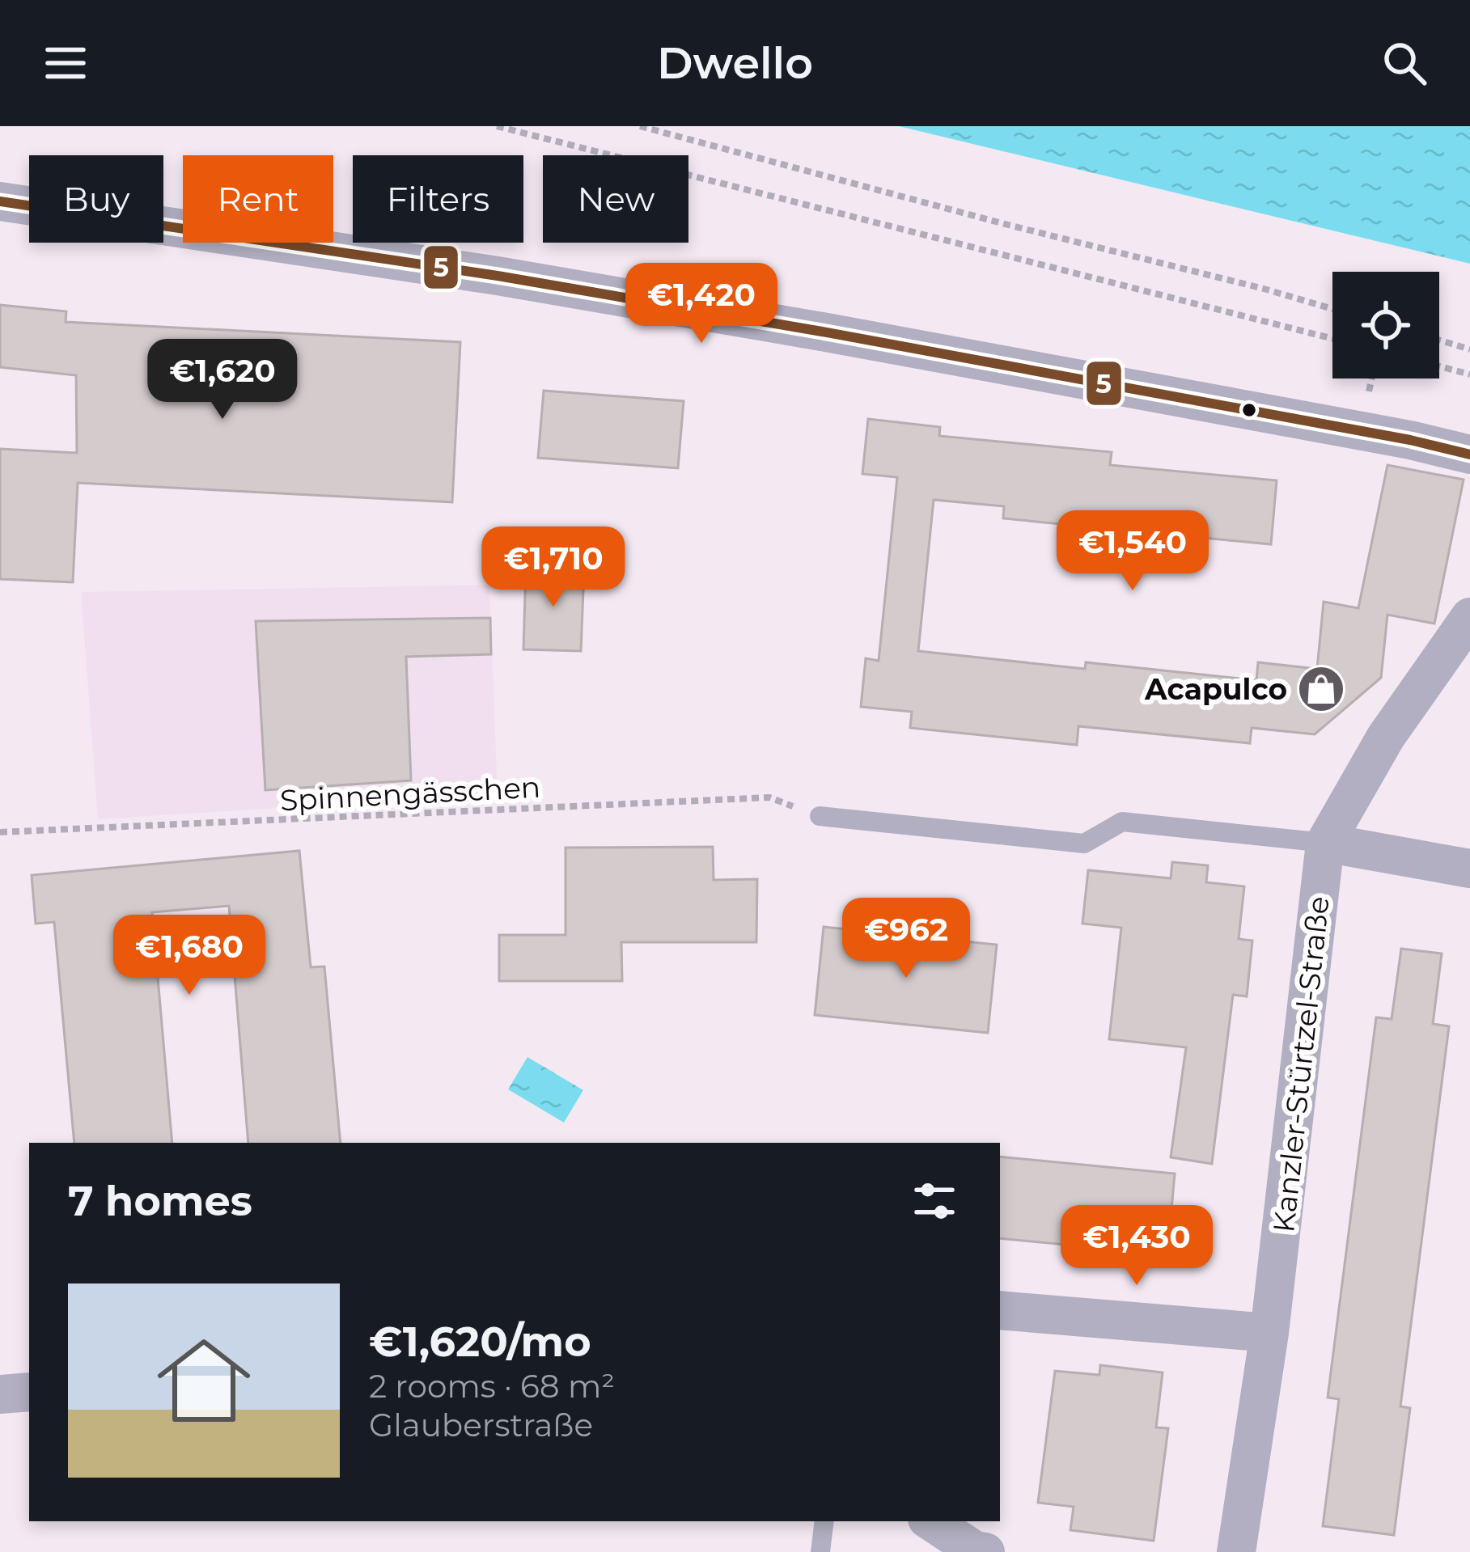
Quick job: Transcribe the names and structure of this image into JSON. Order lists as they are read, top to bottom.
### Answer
{
  "streets": {
    "street": ["Kanzler-Stürtzel-Straße"],
    "path": ["Spinnengässchen"]
  },
  "places": {
    "shop": ["Acapulco"]
  },
  "lines": ["transit line 5"],
  "page": {
    "header": "Dwello",
    "chip": [
      "Buy",
      "Rent",
      "Filters",
      "New"
    ],
    "price": [
      "€1,420",
      "€1,620",
      "€1,540",
      "€1,710",
      "€962",
      "€1,680",
      "€1,430"
    ],
    "heading": "7 homes",
    "list": [
      {
        "name": "€1,620/mo",
        "note": "2 rooms · 68 m² · Glauberstraße"
      }
    ]
  }
}
